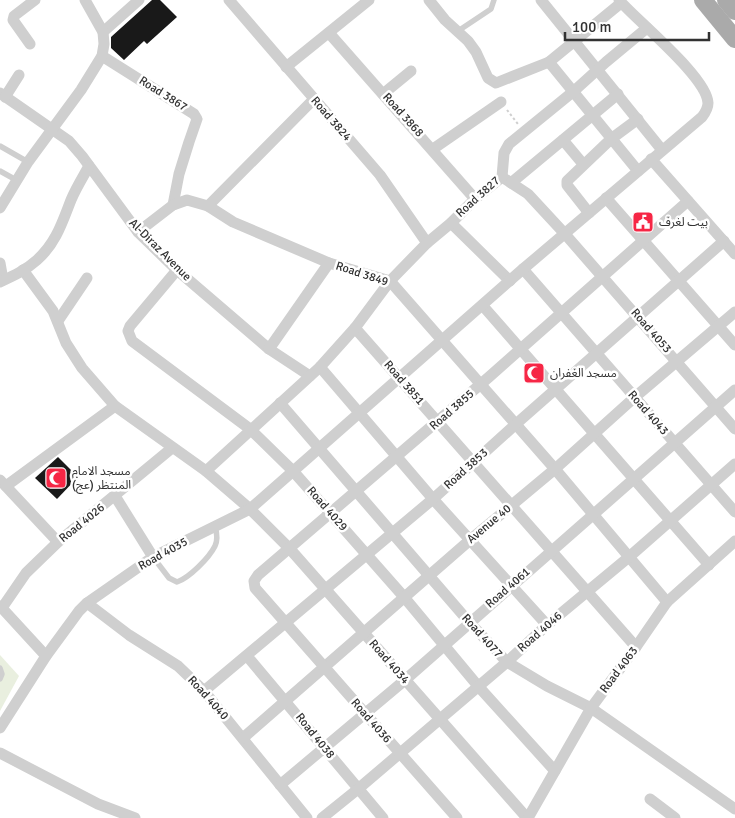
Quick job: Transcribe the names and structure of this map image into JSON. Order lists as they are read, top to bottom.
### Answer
{
  "streets": {
    "street": [
      "Road 3867",
      "Road 3868",
      "Road 3824",
      "Road 3827",
      "Al-Diraz Avenue",
      "Road 3849",
      "Road 4053",
      "Road 3851",
      "Road 3855",
      "Road 4043",
      "Road 3853",
      "Road 4029",
      "Road 4026",
      "Avenue 40",
      "Road 4035",
      "Road 4061",
      "Road 4046",
      "Road 4077",
      "Road 4034",
      "Road 4063",
      "Road 4040",
      "Road 4036",
      "Road 4038"
    ]
  },
  "crossings": [
    ["Road 3867", "Road 3849"],
    ["Road 3868", "Road 3827"],
    ["Road 3824", "Road 3827"],
    ["Road 3827", "Al-Diraz Avenue"],
    ["Road 3827", "Road 3849"],
    ["Road 3827", "Road 4053"],
    ["Road 3827", "Road 3851"],
    ["Road 3827", "Road 4029"],
    ["Road 3827", "Road 4035"],
    ["Road 3827", "Road 4077"],
    ["Road 3827", "Road 4034"],
    ["Al-Diraz Avenue", "Road 4029"],
    ["Road 3849", "Road 3855"],
    ["Road 3849", "Road 3853"],
    ["Road 3849", "Avenue 40"],
    ["Road 3849", "Road 4035"],
    ["Road 3849", "Road 4061"],
    ["Road 3849", "Road 4046"],
    ["Road 3849", "Road 4063"],
    ["Road 4053", "Road 3855"],
    ["Road 4053", "Road 3853"],
    ["Road 4053", "Avenue 40"],
    ["Road 4053", "Road 4035"],
    ["Road 4053", "Road 4061"],
    ["Road 3851", "Road 3855"],
    ["Road 3851", "Road 3853"],
    ["Road 3851", "Avenue 40"],
    ["Road 3851", "Road 4035"],
    ["Road 3851", "Road 4061"],
    ["Road 3851", "Road 4046"],
    ["Road 3851", "Road 4063"],
    ["Road 3855", "Road 4043"],
    ["Road 3855", "Road 3853"],
    ["Road 3855", "Road 4029"],
    ["Road 3855", "Road 4077"],
    ["Road 3855", "Road 4034"],
    ["Road 3855", "Road 4036"],
    ["Road 4043", "Road 3853"],
    ["Road 4043", "Avenue 40"],
    ["Road 4043", "Road 4035"],
    ["Road 4043", "Road 4061"],
    ["Road 4043", "Road 4046"],
    ["Road 3853", "Road 4029"],
    ["Road 3853", "Road 4077"],
    ["Road 3853", "Road 4034"],
    ["Road 3853", "Road 4040"],
    ["Road 3853", "Road 4036"],
    ["Road 3853", "Road 4038"],
    ["Road 4029", "Avenue 40"],
    ["Road 4029", "Road 4035"],
    ["Road 4029", "Road 4061"],
    ["Road 4029", "Road 4046"],
    ["Road 4029", "Road 4063"],
    ["Road 4026", "Road 4034"],
    ["Avenue 40", "Road 4077"],
    ["Avenue 40", "Road 4034"],
    ["Avenue 40", "Road 4040"],
    ["Avenue 40", "Road 4036"],
    ["Avenue 40", "Road 4038"],
    ["Road 4035", "Road 4077"],
    ["Road 4035", "Road 4034"],
    ["Road 4035", "Road 4040"],
    ["Road 4061", "Road 4077"],
    ["Road 4061", "Road 4034"],
    ["Road 4061", "Road 4040"],
    ["Road 4061", "Road 4036"],
    ["Road 4061", "Road 4038"],
    ["Road 4046", "Road 4077"],
    ["Road 4046", "Road 4034"],
    ["Road 4046", "Road 4036"],
    ["Road 4046", "Road 4038"],
    ["Road 4077", "Road 4063"],
    ["Road 4034", "Road 4063"]
  ],
  "places": {
    "public building": ["بيت لغرف"],
    "mosque": ["مسجد الغفران", "مسجد الامام المنتظر (عج)"]
  },
  "scale_bar": "100 m"
}
